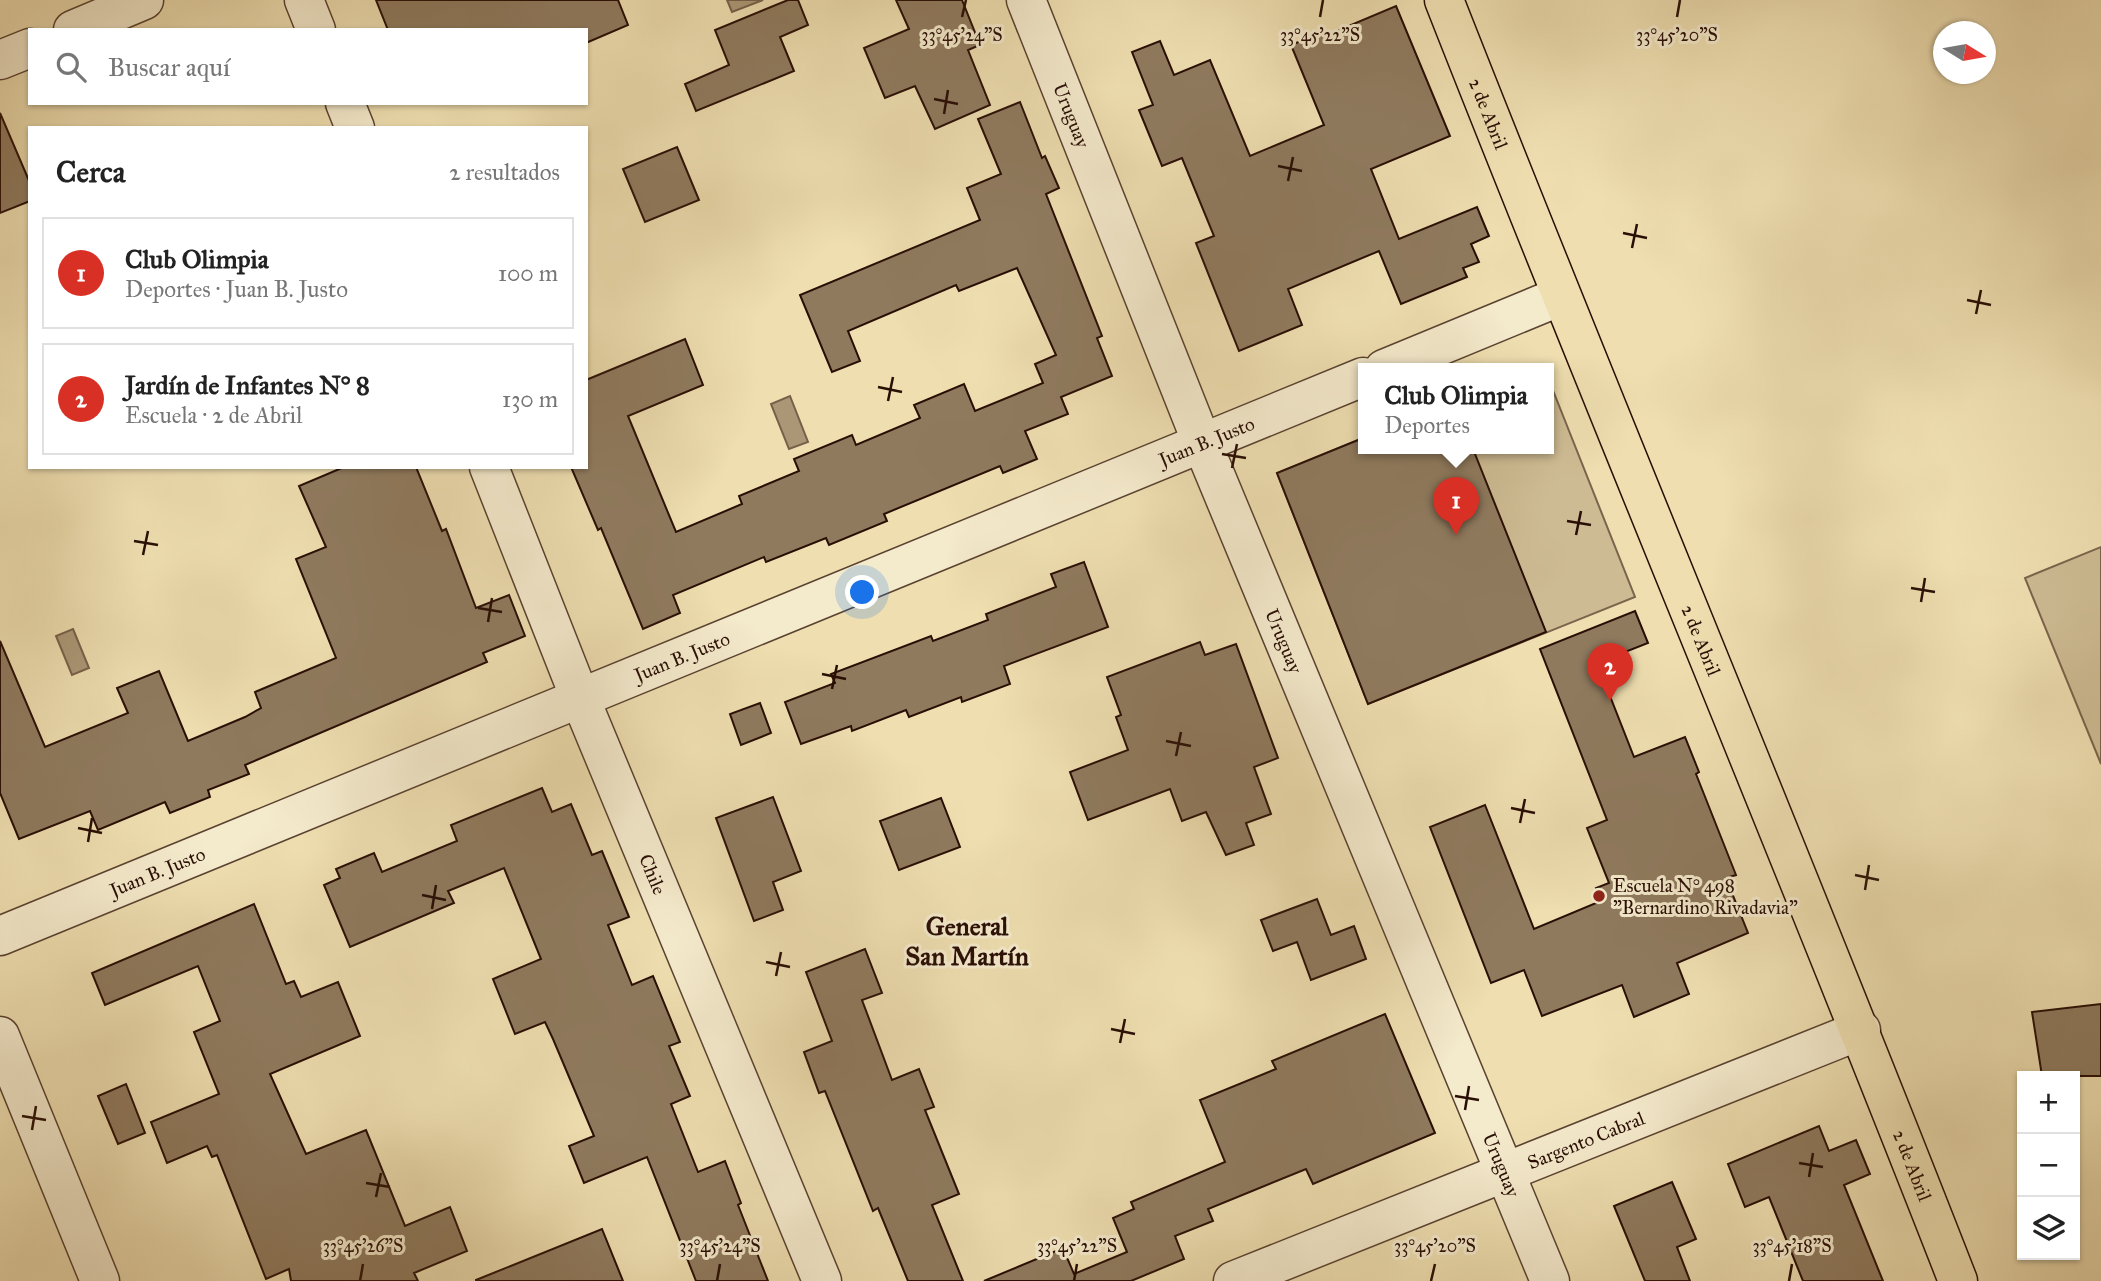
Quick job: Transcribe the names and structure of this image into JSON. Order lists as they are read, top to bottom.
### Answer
{
  "streets": {
    "main road": ["2 de Abril"],
    "street": [
      "Uruguay",
      "Juan B. Justo",
      "Chile",
      "Sargento Cabral"
    ]
  },
  "crossings": [
    ["2 de Abril", "Sargento Cabral"],
    ["Uruguay", "Juan B. Justo"],
    ["Uruguay", "Sargento Cabral"],
    ["Juan B. Justo", "Chile"]
  ],
  "districts": ["General San Martín"],
  "places": ["Escuela N° 498 \"Bernardino Rivadavia\""],
  "north": "right",
  "page": {
    "search": "Buscar aquí",
    "heading": ["Cerca", "2 resultados"],
    "list": [
      {
        "mark": "1",
        "name": "Club Olimpia",
        "note": "Deportes · Juan B. Justo",
        "value": "100 m"
      },
      {
        "mark": "2",
        "name": "Jardín de Infantes N° 8",
        "note": "Escuela · 2 de Abril",
        "value": "130 m"
      }
    ],
    "popup": ["Club Olimpia", "Deportes"],
    "pins": ["1", "2"],
    "map_buttons": ["+", "−"]
  },
  "coordinates": [
    "33°45'24\"S",
    "33°45'22\"S",
    "33°45'20\"S",
    "33°45'26\"S",
    "33°45'18\"S"
  ]
}
